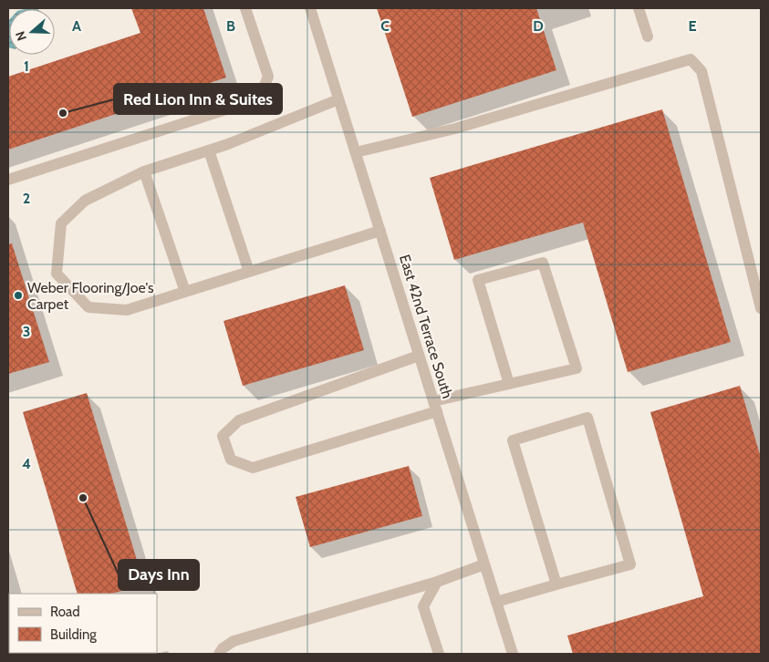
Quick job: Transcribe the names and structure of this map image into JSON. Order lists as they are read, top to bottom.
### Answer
{
  "streets": {
    "street": ["East 42nd Terrace South"]
  },
  "places": ["Red Lion Inn & Suites", "Weber Flooring/Joe's Carpet", "Days Inn"],
  "legend": ["Road", "Building"],
  "north": "left",
  "grid": {
    "columns": [
      "A",
      "B",
      "C",
      "D",
      "E"
    ],
    "rows": [
      "1",
      "2",
      "3",
      "4"
    ]
  }
}
